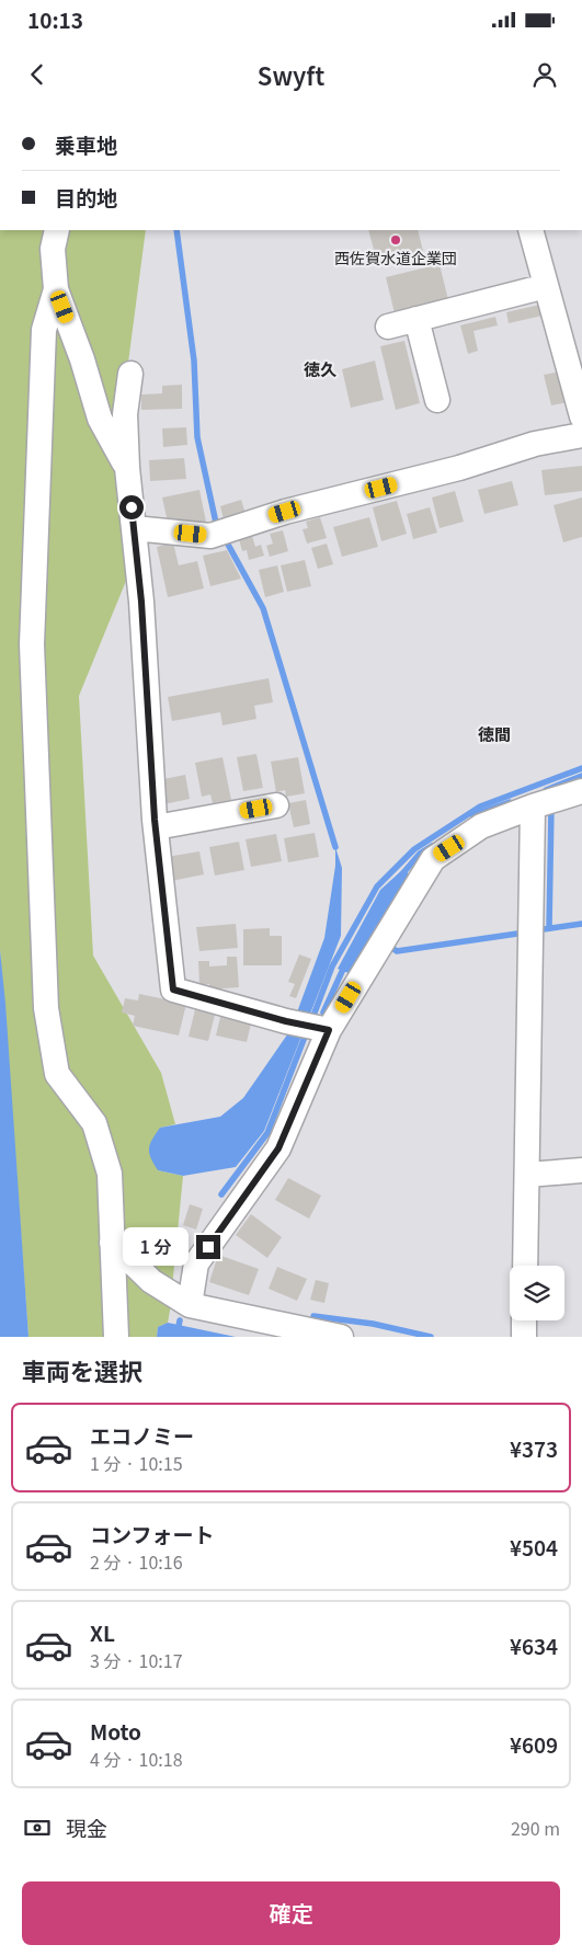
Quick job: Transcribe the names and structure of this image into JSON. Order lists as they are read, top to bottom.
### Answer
{
  "districts": ["徳久", "徳間"],
  "places": ["西佐賀水道企業団"],
  "page": {
    "status": "10:13",
    "header": "Swyft",
    "banner": ["乗車地", "目的地"],
    "bubble": "1 分",
    "heading": "車両を選択",
    "list": [
      {
        "name": "エコノミー",
        "note": "1 分 · 10:15",
        "value": "¥373"
      },
      {
        "name": "コンフォート",
        "note": "2 分 · 10:16",
        "value": "¥504"
      },
      {
        "name": "XL",
        "note": "3 分 · 10:17",
        "value": "¥634"
      },
      {
        "name": "Moto",
        "note": "4 分 · 10:18",
        "value": "¥609"
      }
    ],
    "pay": ["現金", "290 m"],
    "buttons": "確定"
  }
}
